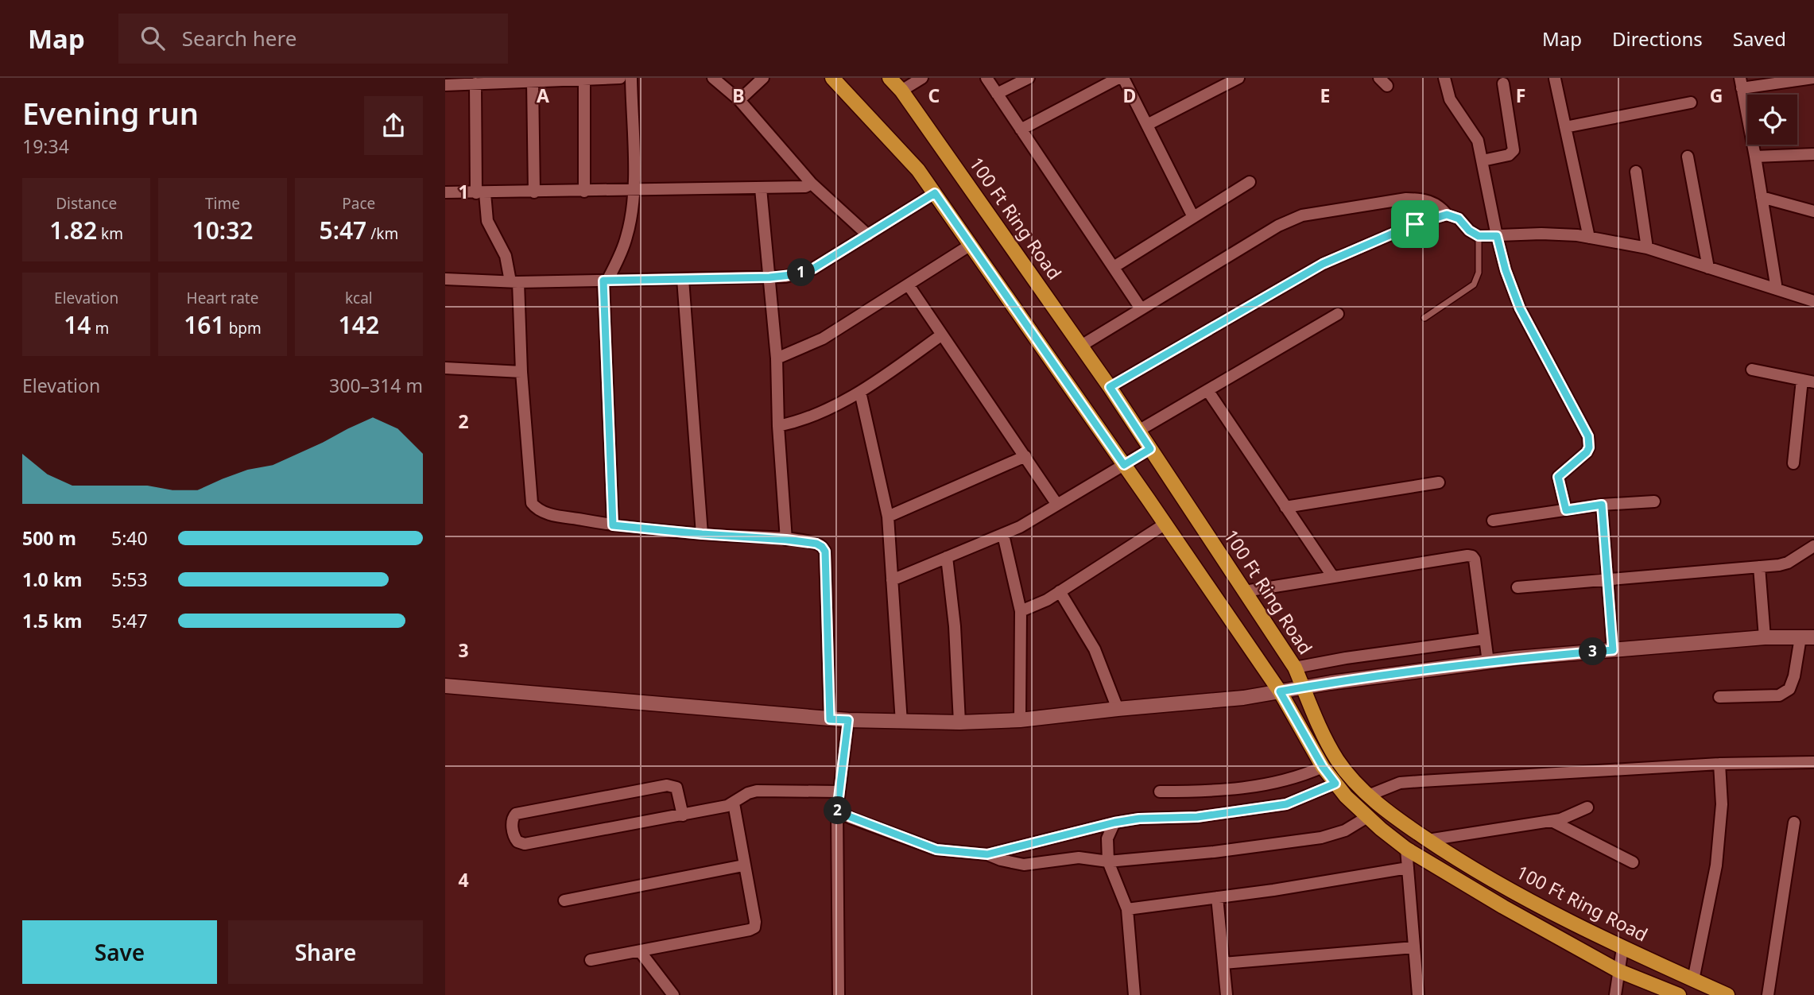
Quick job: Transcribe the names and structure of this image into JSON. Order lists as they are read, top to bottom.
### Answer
{
  "streets": {
    "main road": ["100 Ft Ring Road"]
  },
  "page": {
    "header": "Map",
    "search": "Search here",
    "nav": ["Map", "Directions", "Saved"],
    "heading": ["Evening run", "19:34"],
    "stats": [
      ["Distance", "1.82 km"],
      ["Time", "10:32"],
      ["Pace", "5:47 /km"],
      ["Elevation", "14 m"],
      ["Heart rate", "161 bpm"],
      ["kcal", "142"]
    ],
    "pins": ["1", "3", "2"],
    "chart": ["Elevation", "300–314 m"],
    "list": [
      {
        "name": "500 m",
        "note": "5:40"
      },
      {
        "name": "1.0 km",
        "note": "5:53"
      },
      {
        "name": "1.5 km",
        "note": "5:47"
      }
    ],
    "buttons": ["Save", "Share"]
  },
  "grid": {
    "columns": [
      "A",
      "B",
      "C",
      "D",
      "E",
      "F",
      "G"
    ],
    "rows": [
      "1",
      "2",
      "3",
      "4"
    ]
  }
}
